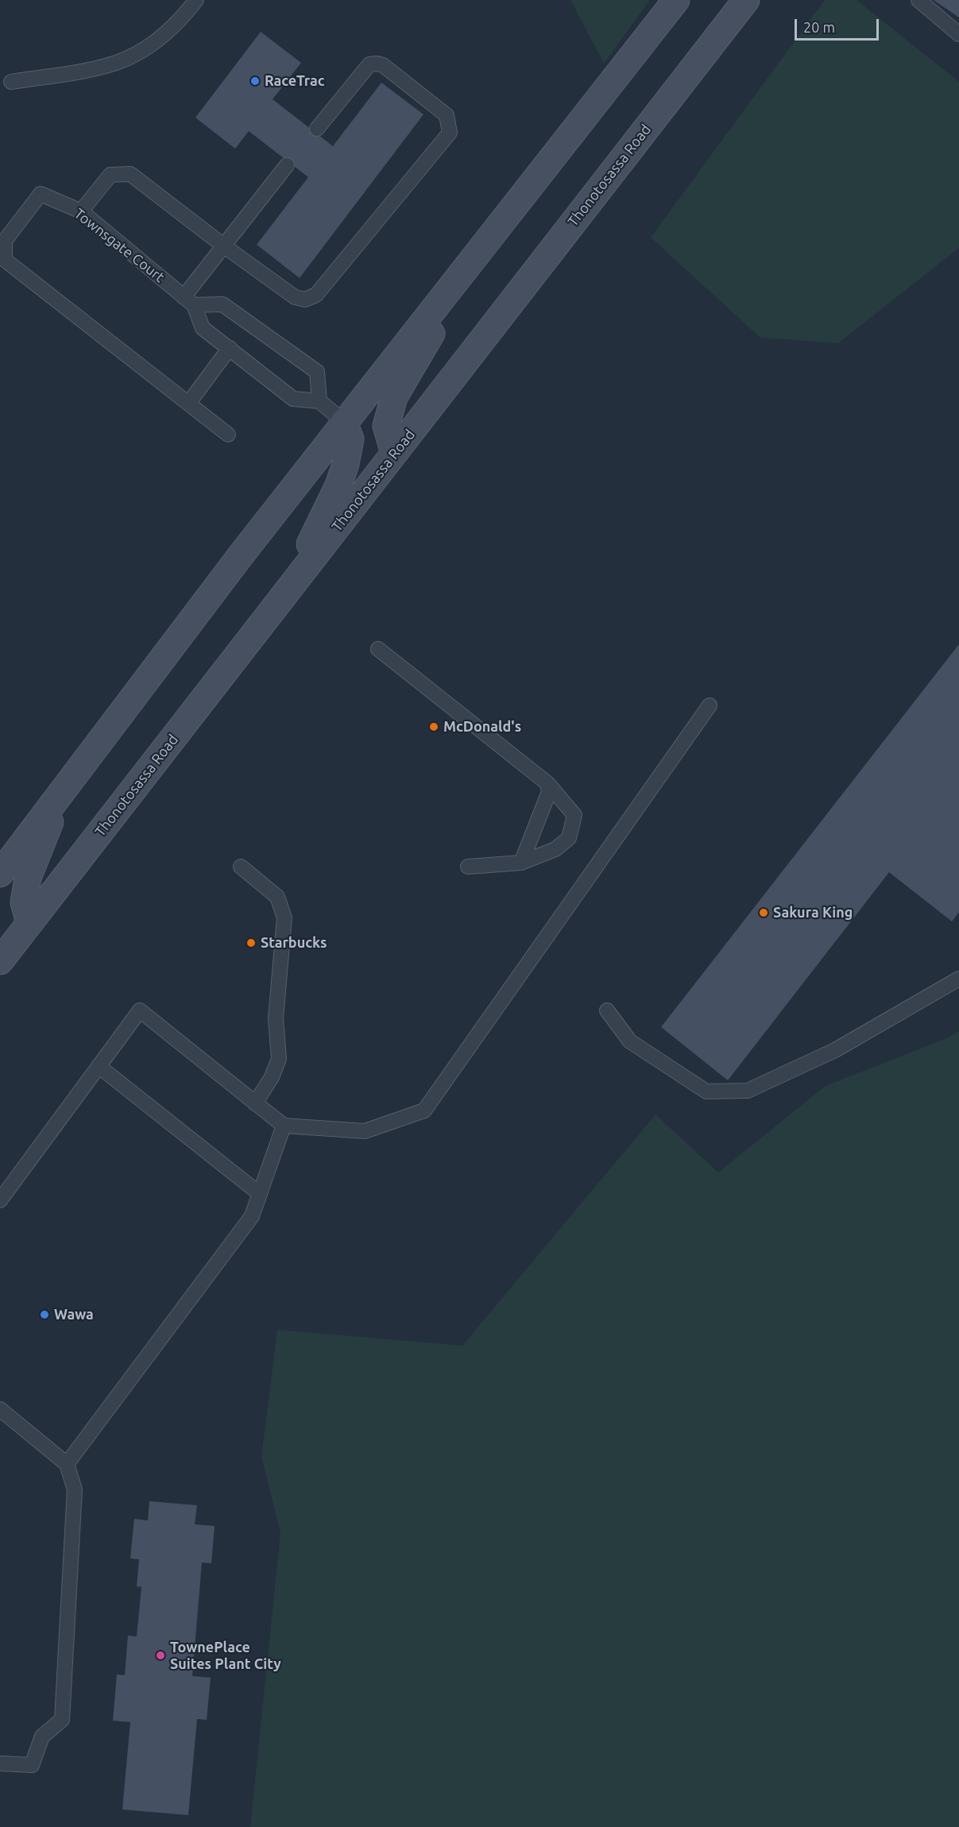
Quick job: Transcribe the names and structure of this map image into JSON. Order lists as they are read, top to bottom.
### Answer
{
  "streets": {
    "main road": ["Thonotosassa Road"],
    "lane": ["Townsgate Court"]
  },
  "places": [
    "RaceTrac",
    "McDonald's",
    "Sakura King",
    "Starbucks",
    "Wawa",
    "TownePlace Suites Plant City"
  ],
  "scale_bar": "20 m"
}
